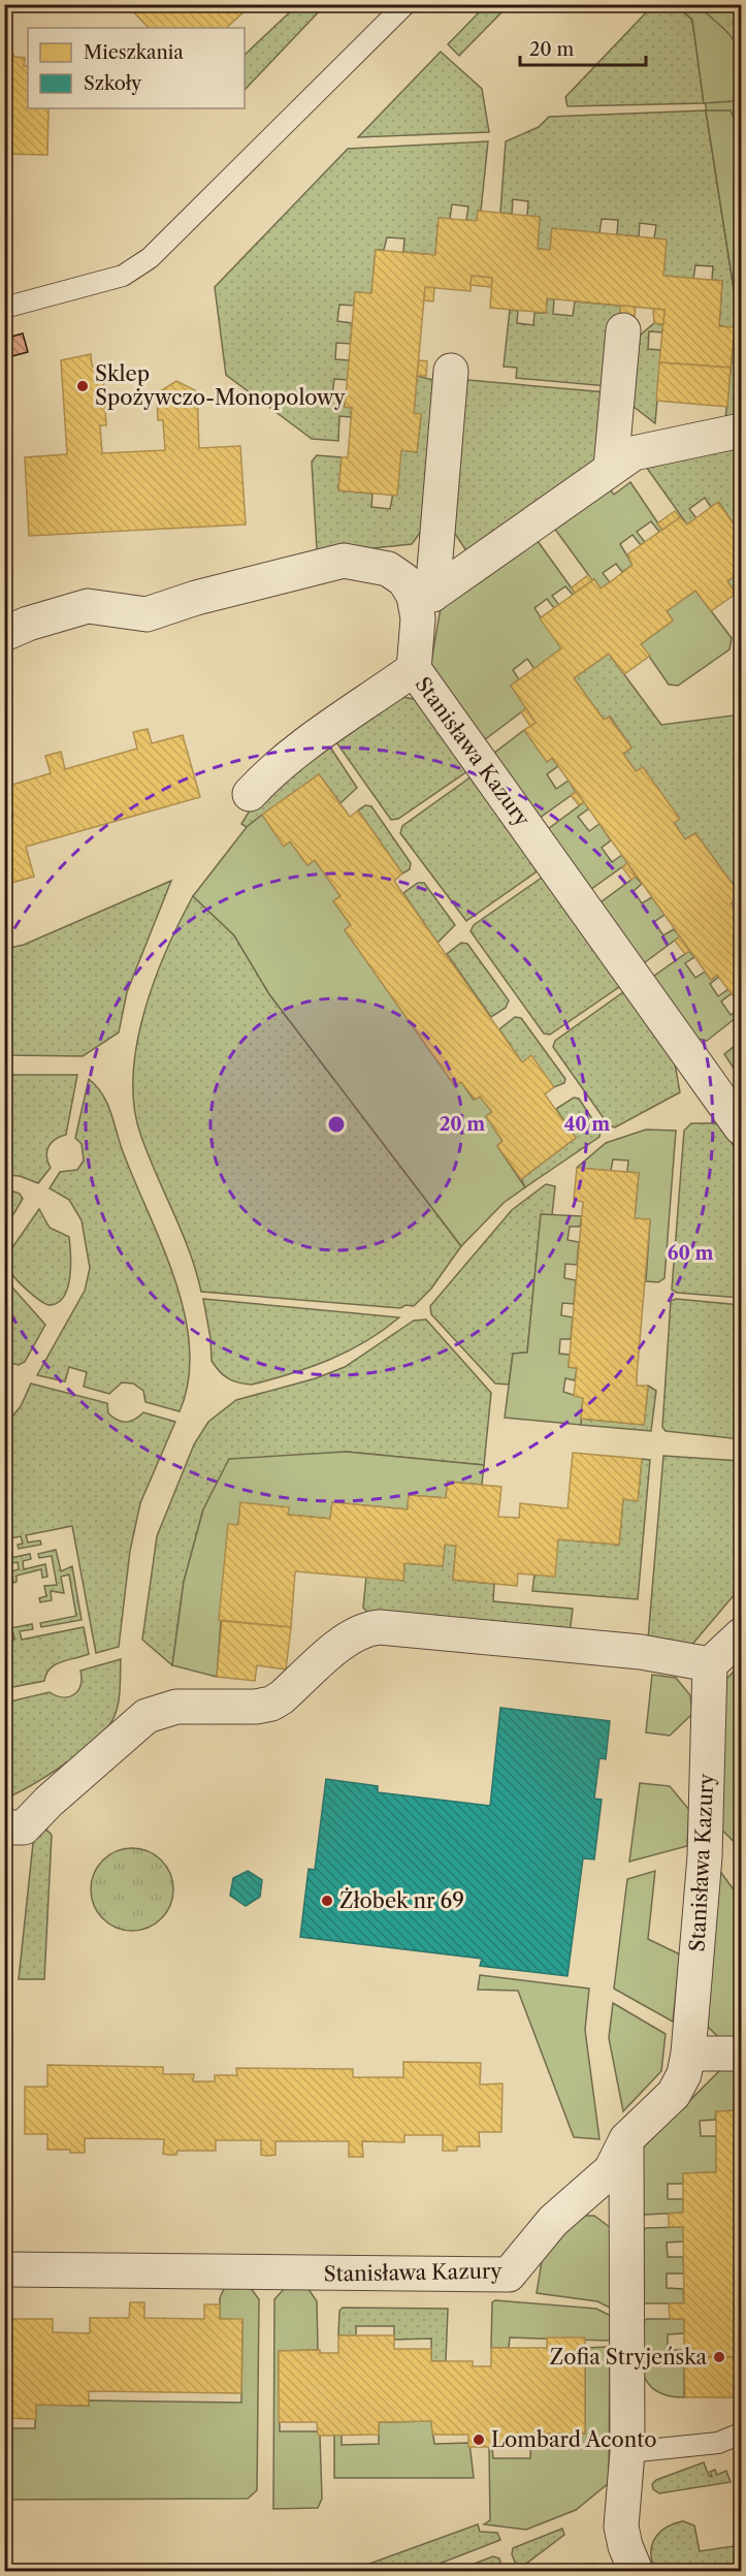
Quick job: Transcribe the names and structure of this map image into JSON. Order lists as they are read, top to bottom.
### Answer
{
  "streets": {
    "street": ["Stanisława Kazury"]
  },
  "places": [
    "Sklep Spożywczo-Monopolowy",
    "Żłobek nr 69",
    "Zofia Stryjeńska",
    "Lombard Aconto"
  ],
  "legend": ["Mieszkania", "Szkoły"],
  "scale_bar": "20 m",
  "rings": ["20 m", "40 m", "60 m"]
}
